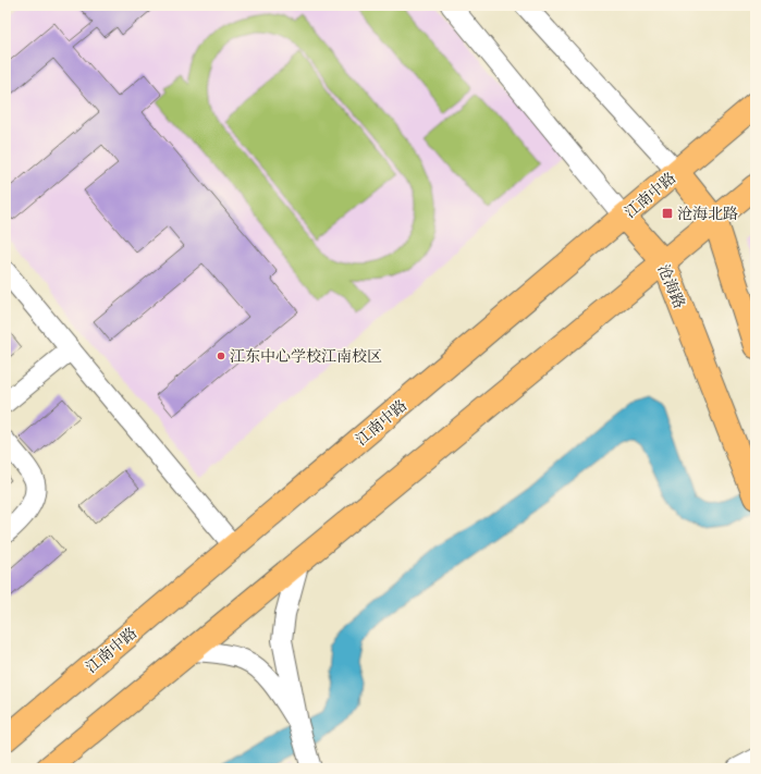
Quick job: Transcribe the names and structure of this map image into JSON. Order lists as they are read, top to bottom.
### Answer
{
  "streets": {
    "main road": ["江南中路", "沧海路"]
  },
  "crossings": [
    ["江南中路", "沧海路"]
  ],
  "places": {
    "transit": ["沧海北路"],
    "other": ["江东中心学校江南校区"]
  }
}
